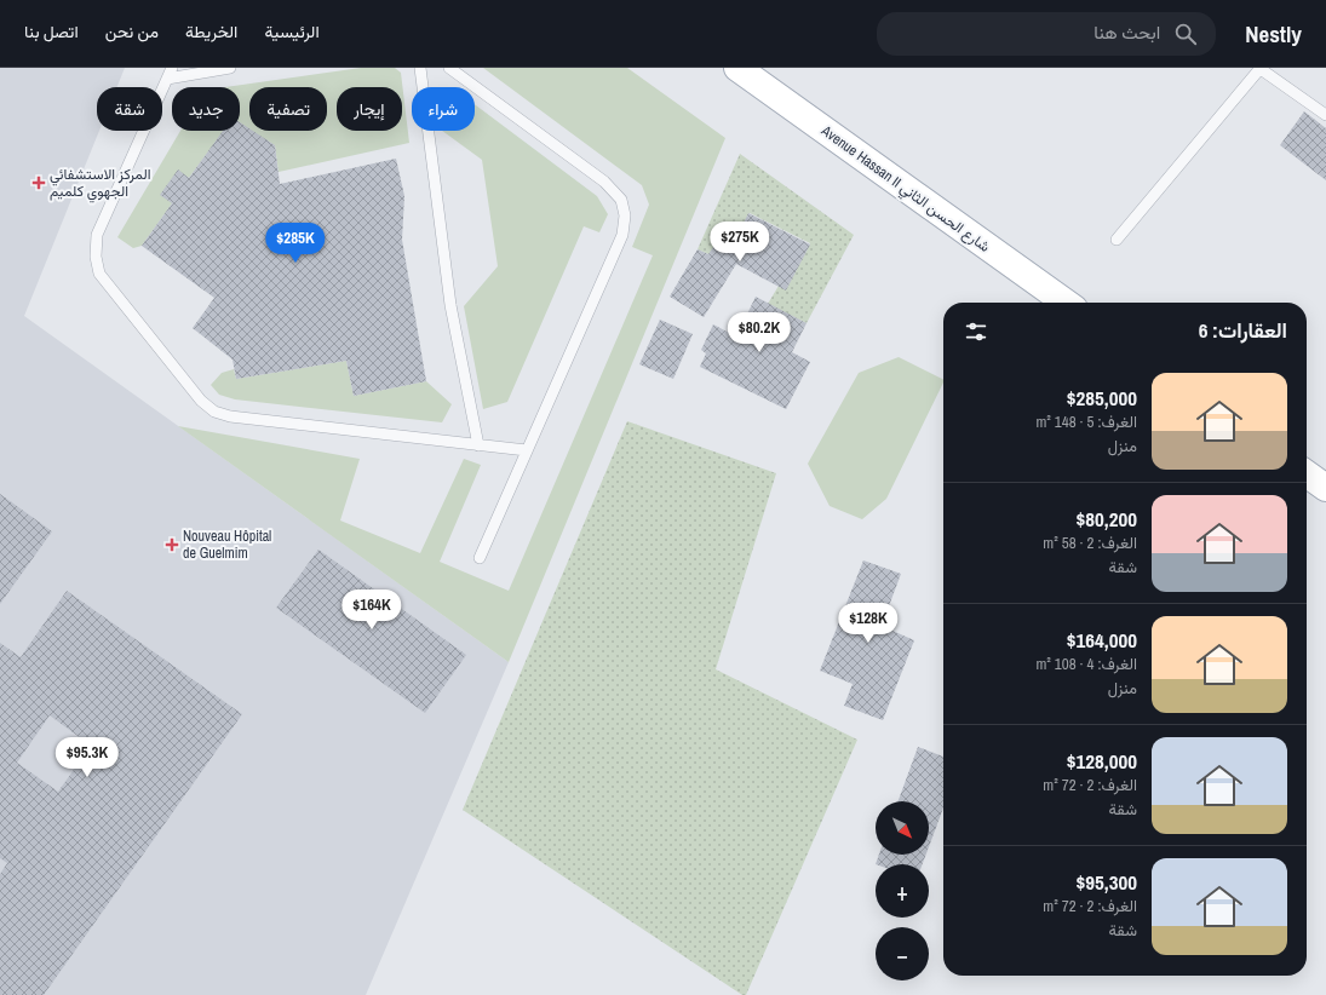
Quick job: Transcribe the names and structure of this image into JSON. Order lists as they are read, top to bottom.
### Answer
{
  "streets": {
    "main road": ["Avenue Hassan II شارع الحسن الثاني"]
  },
  "places": {
    "health": ["المركز الاستشفائي الجهوي كلميم", "Nouveau Hôpital de Guelmim"]
  },
  "north": "bottom right",
  "page": {
    "header": "Nestly",
    "search": "ابحث هنا",
    "nav": [
      "الرئيسية",
      "الخريطة",
      "من نحن",
      "اتصل بنا"
    ],
    "chip": [
      "شراء",
      "إيجار",
      "تصفية",
      "جديد",
      "شقة"
    ],
    "price": [
      "$275K",
      "$285K",
      "$80.2K",
      "$164K",
      "$128K",
      "$95.3K"
    ],
    "heading": "العقارات: 6",
    "list": [
      {
        "name": "$285,000",
        "note": "الغرف: 5 · 148 m² · منزل"
      },
      {
        "name": "$80,200",
        "note": "الغرف: 2 · 58 m² · شقة"
      },
      {
        "name": "$164,000",
        "note": "الغرف: 4 · 108 m² · منزل"
      },
      {
        "name": "$128,000",
        "note": "الغرف: 2 · 72 m² · شقة"
      },
      {
        "name": "$95,300",
        "note": "الغرف: 2 · 72 m² · شقة"
      }
    ],
    "map_buttons": ["+", "−"]
  }
}
